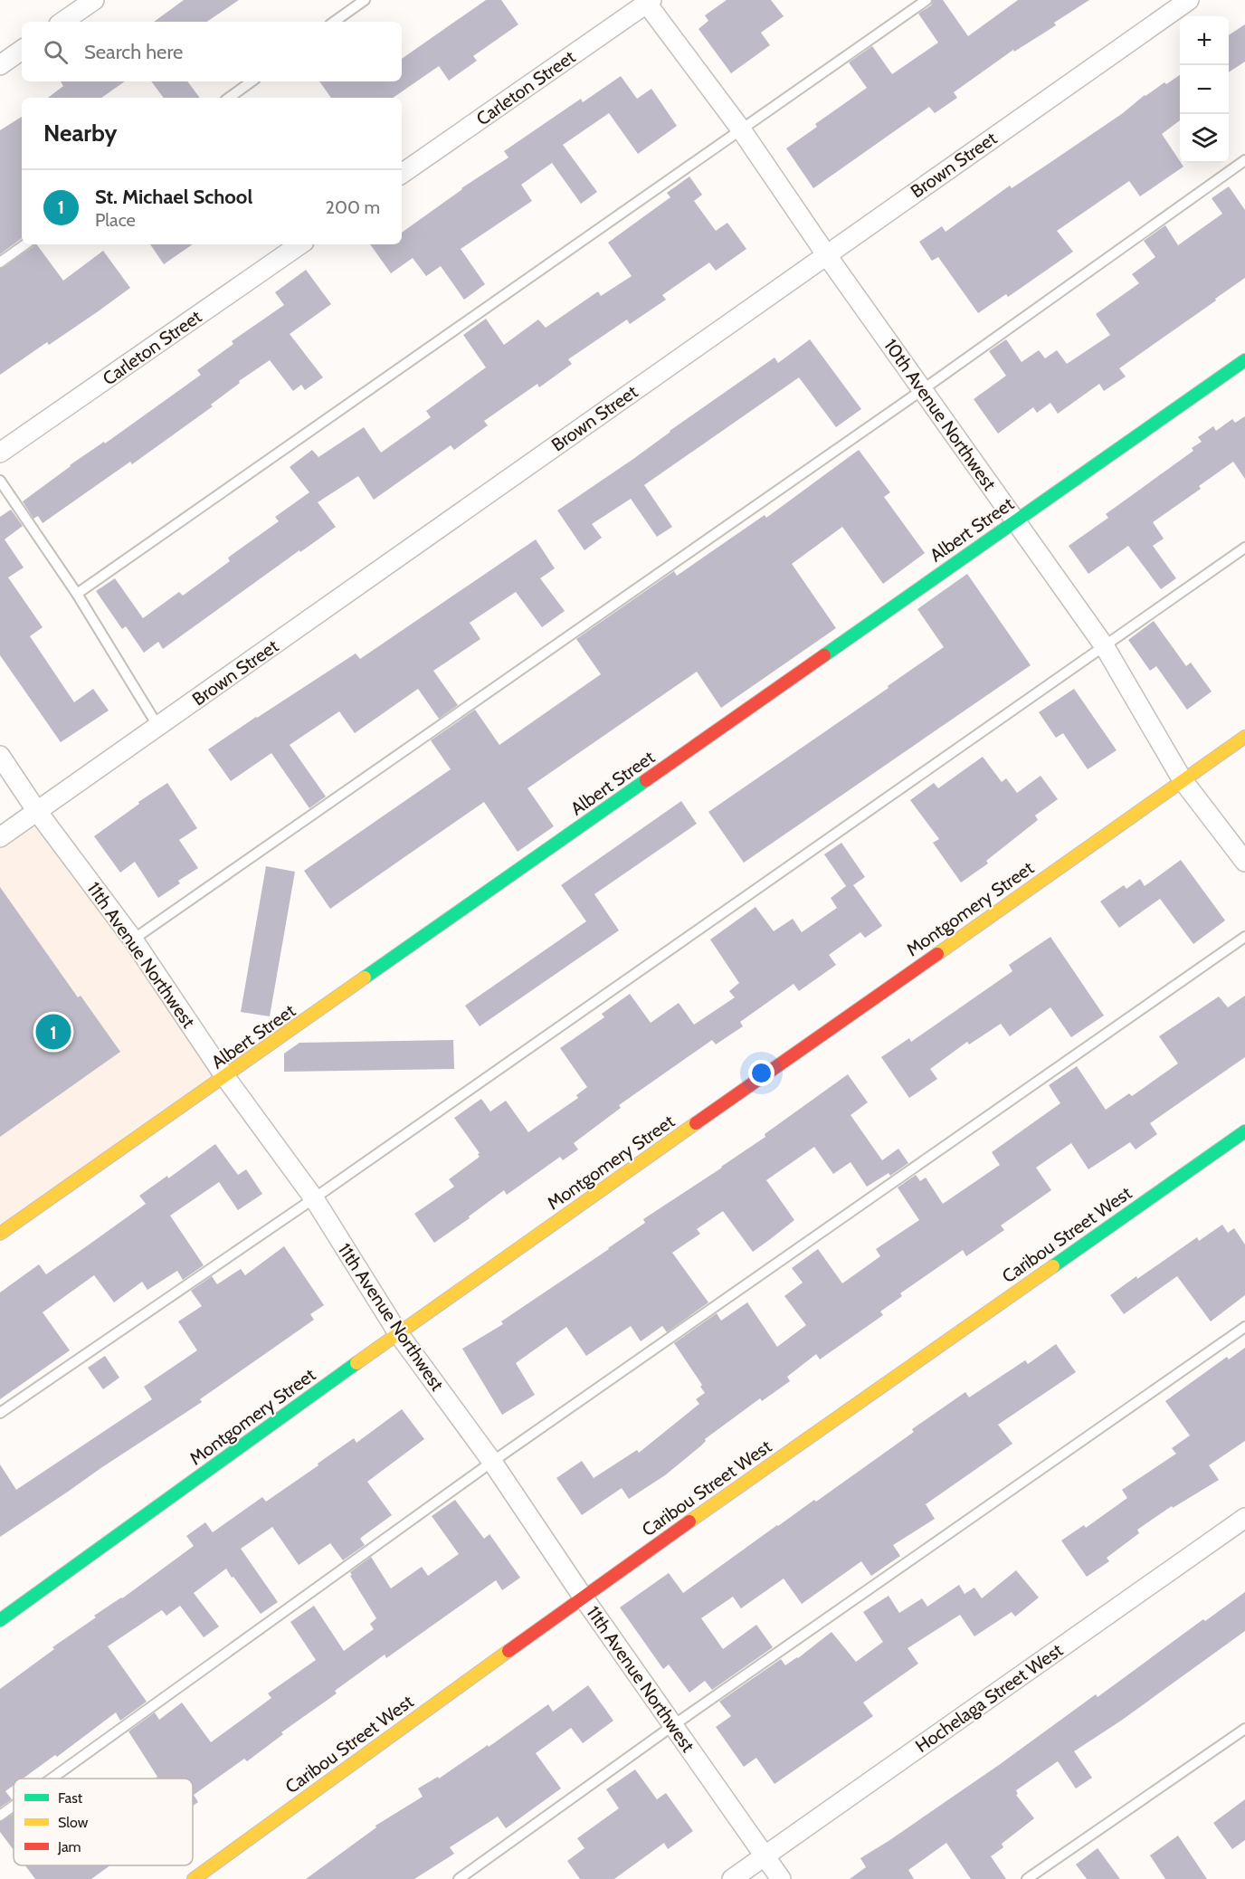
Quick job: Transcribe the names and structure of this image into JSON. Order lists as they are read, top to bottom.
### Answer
{
  "streets": {
    "street": [
      "Carleton Street",
      "Brown Street",
      "10th Avenue Northwest",
      "Albert Street",
      "Montgomery Street",
      "11th Avenue Northwest",
      "Caribou Street West",
      "Hochelaga Street West"
    ]
  },
  "crossings": [
    ["Carleton Street", "10th Avenue Northwest"],
    ["Brown Street", "10th Avenue Northwest"],
    ["Brown Street", "11th Avenue Northwest"],
    ["10th Avenue Northwest", "Albert Street"],
    ["10th Avenue Northwest", "Montgomery Street"],
    ["Albert Street", "11th Avenue Northwest"],
    ["Montgomery Street", "11th Avenue Northwest"],
    ["11th Avenue Northwest", "Caribou Street West"],
    ["11th Avenue Northwest", "Hochelaga Street West"]
  ],
  "legend": ["Fast", "Slow", "Jam"],
  "page": {
    "map_buttons": ["+", "−"],
    "search": "Search here",
    "heading": "Nearby",
    "list": [
      {
        "mark": "1",
        "name": "St. Michael School",
        "note": "Place",
        "value": "200 m"
      }
    ],
    "pins": "1"
  }
}
